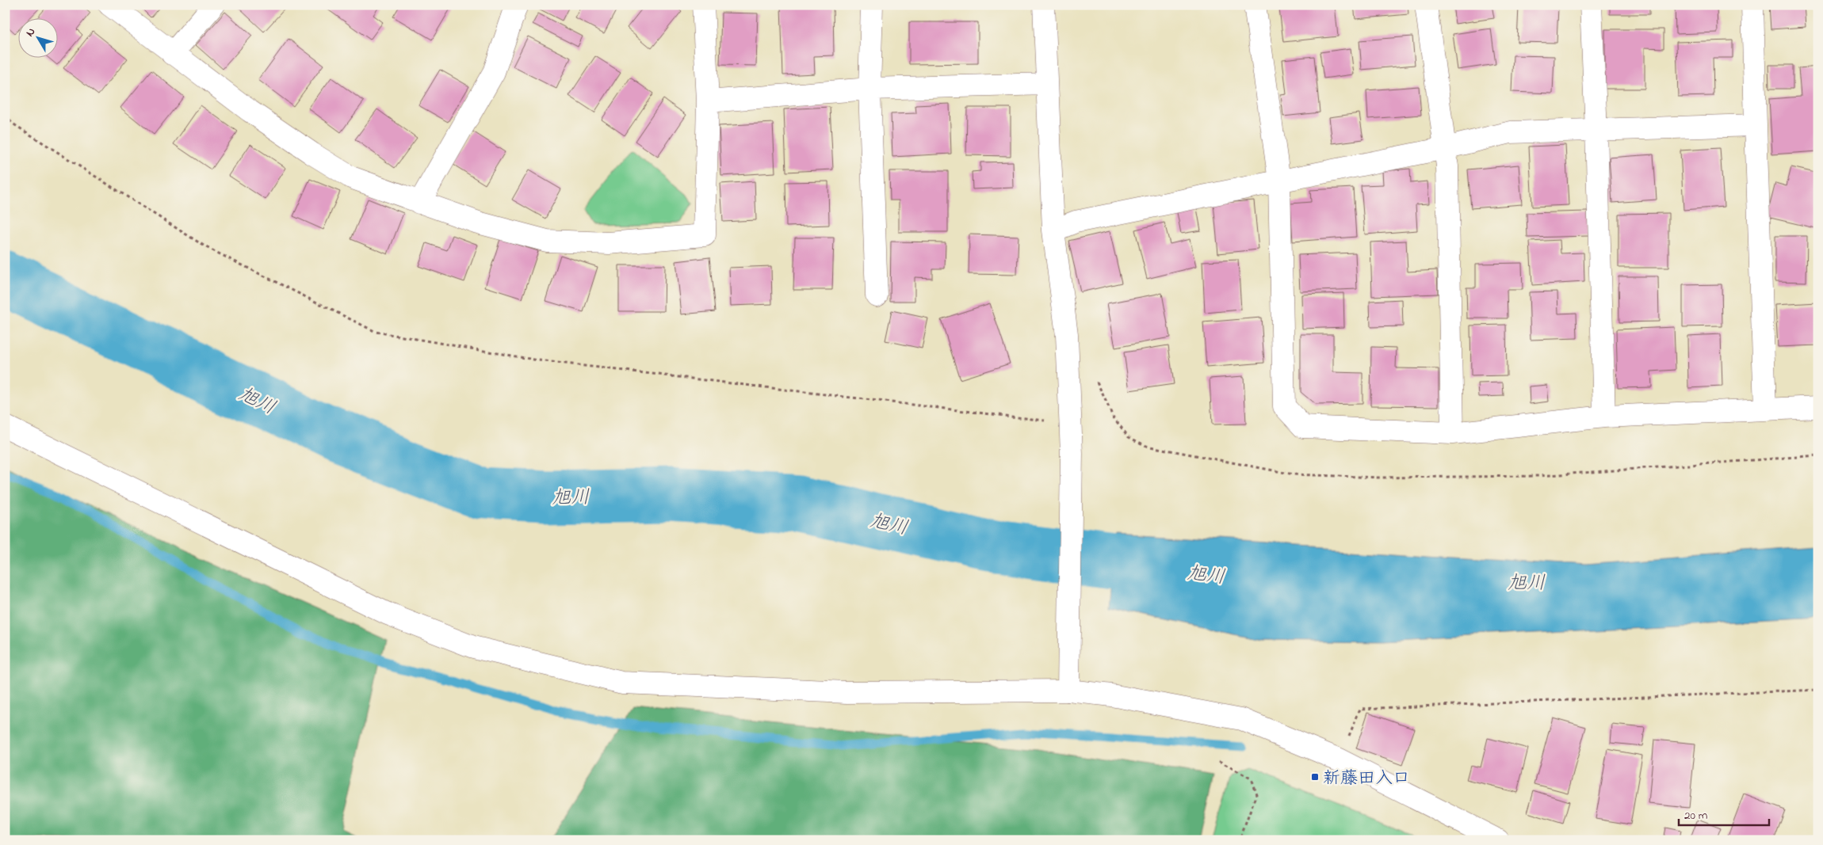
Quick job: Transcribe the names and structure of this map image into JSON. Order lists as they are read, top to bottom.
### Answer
{
  "water": ["旭川"],
  "places": {
    "transit": ["新藤田入口"]
  },
  "scale_bar": "20 m",
  "north": "top left"
}
